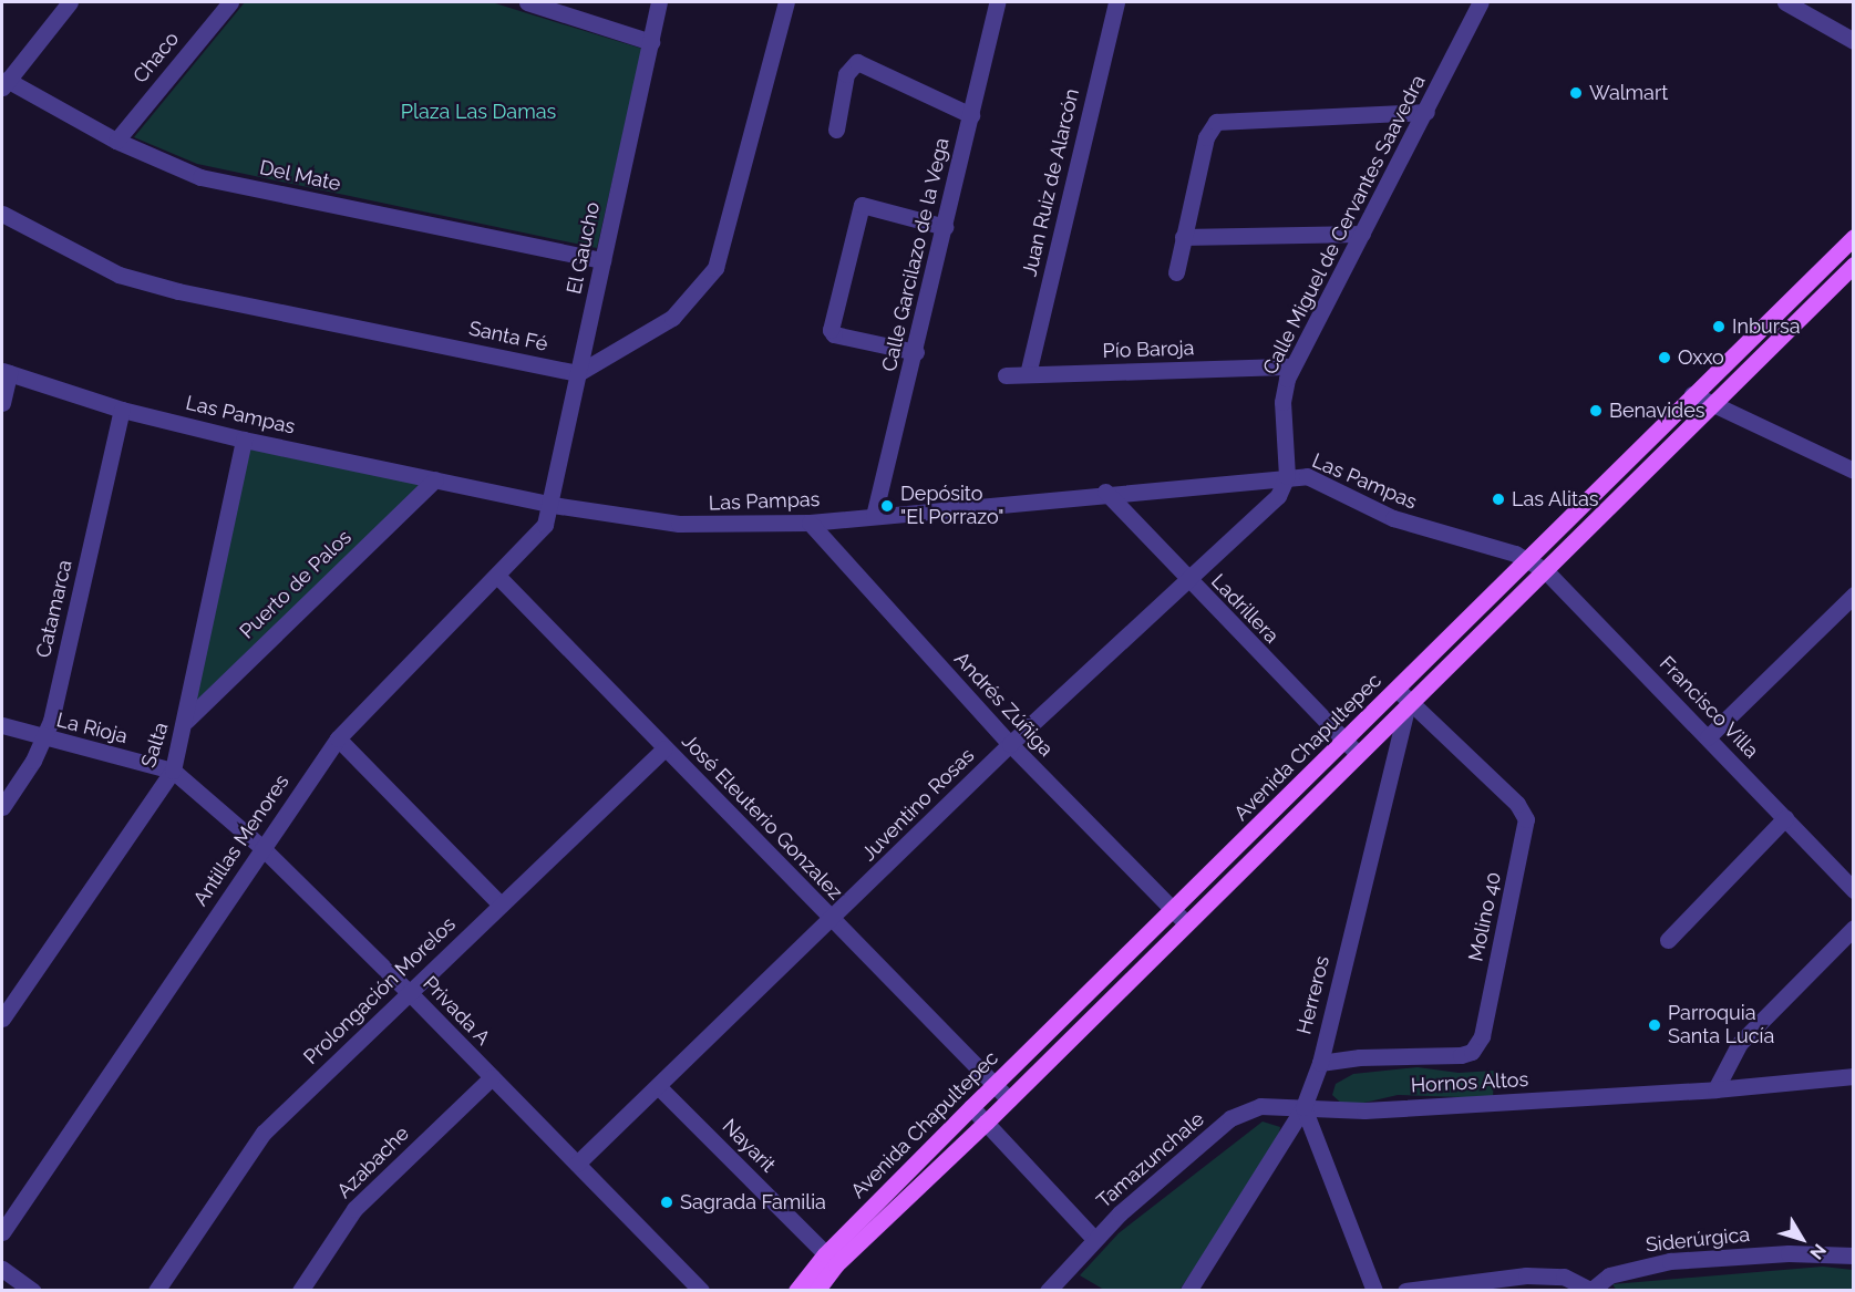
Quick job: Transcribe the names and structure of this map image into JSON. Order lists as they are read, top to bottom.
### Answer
{
  "streets": {
    "main road": ["Avenida Chapultepec"],
    "street": [
      "Chaco",
      "Del Mate",
      "Juan Ruiz de Alarcón",
      "Calle Miguel de Cervantes Saavedra",
      "El Gaucho",
      "Calle Garcilazo de la Vega",
      "Santa Fé",
      "Pío Baroja",
      "Las Pampas",
      "Puerto de Palos",
      "Catamarca",
      "Ladrillera",
      "Andrés Zúñiga",
      "Francisco Villa",
      "La Rioja",
      "Salta",
      "Juventino Rosas",
      "José Eleuterio Gonzalez",
      "Antillas Menores",
      "Molino 40",
      "Prolongación Morelos",
      "Herreros",
      "Privada A",
      "Hornos Altos",
      "Nayarit",
      "Tamazunchale",
      "Azabache",
      "Siderúrgica"
    ]
  },
  "crossings": [
    ["Chaco", "Del Mate"],
    ["Del Mate", "El Gaucho"],
    ["Juan Ruiz de Alarcón", "Pío Baroja"],
    ["Calle Miguel de Cervantes Saavedra", "Pío Baroja"],
    ["Calle Miguel de Cervantes Saavedra", "Las Pampas"],
    ["Calle Miguel de Cervantes Saavedra", "Juventino Rosas"],
    ["El Gaucho", "Santa Fé"],
    ["El Gaucho", "Las Pampas"],
    ["El Gaucho", "Antillas Menores"],
    ["Calle Garcilazo de la Vega", "Las Pampas"],
    ["Las Pampas", "Puerto de Palos"],
    ["Las Pampas", "Catamarca"],
    ["Las Pampas", "Ladrillera"],
    ["Las Pampas", "Andrés Zúñiga"],
    ["Las Pampas", "Francisco Villa"],
    ["Las Pampas", "Salta"],
    ["Las Pampas", "Avenida Chapultepec"],
    ["Las Pampas", "Juventino Rosas"],
    ["Las Pampas", "Antillas Menores"],
    ["Puerto de Palos", "Salta"],
    ["Catamarca", "La Rioja"],
    ["Ladrillera", "Avenida Chapultepec"],
    ["Ladrillera", "Juventino Rosas"],
    ["Andrés Zúñiga", "Avenida Chapultepec"],
    ["Andrés Zúñiga", "Juventino Rosas"],
    ["Francisco Villa", "Avenida Chapultepec"],
    ["La Rioja", "Salta"],
    ["La Rioja", "Privada A"],
    ["Salta", "Privada A"],
    ["Avenida Chapultepec", "José Eleuterio Gonzalez"],
    ["Avenida Chapultepec", "Molino 40"],
    ["Avenida Chapultepec", "Herreros"],
    ["Avenida Chapultepec", "Nayarit"],
    ["Juventino Rosas", "José Eleuterio Gonzalez"],
    ["Juventino Rosas", "Privada A"],
    ["Juventino Rosas", "Nayarit"],
    ["José Eleuterio Gonzalez", "Antillas Menores"],
    ["José Eleuterio Gonzalez", "Prolongación Morelos"],
    ["Antillas Menores", "Privada A"],
    ["Molino 40", "Herreros"],
    ["Prolongación Morelos", "Privada A"],
    ["Herreros", "Hornos Altos"],
    ["Herreros", "Tamazunchale"],
    ["Privada A", "Azabache"],
    ["Hornos Altos", "Tamazunchale"]
  ],
  "parks": ["Plaza Las Damas"],
  "places": [
    "Walmart",
    "Inbursa",
    "Oxxo",
    "Benavides",
    "Las Alitas",
    "Depósito \"El Porrazo\"",
    "Parroquia Santa Lucía",
    "Sagrada Familia"
  ],
  "north": "bottom right"
}
